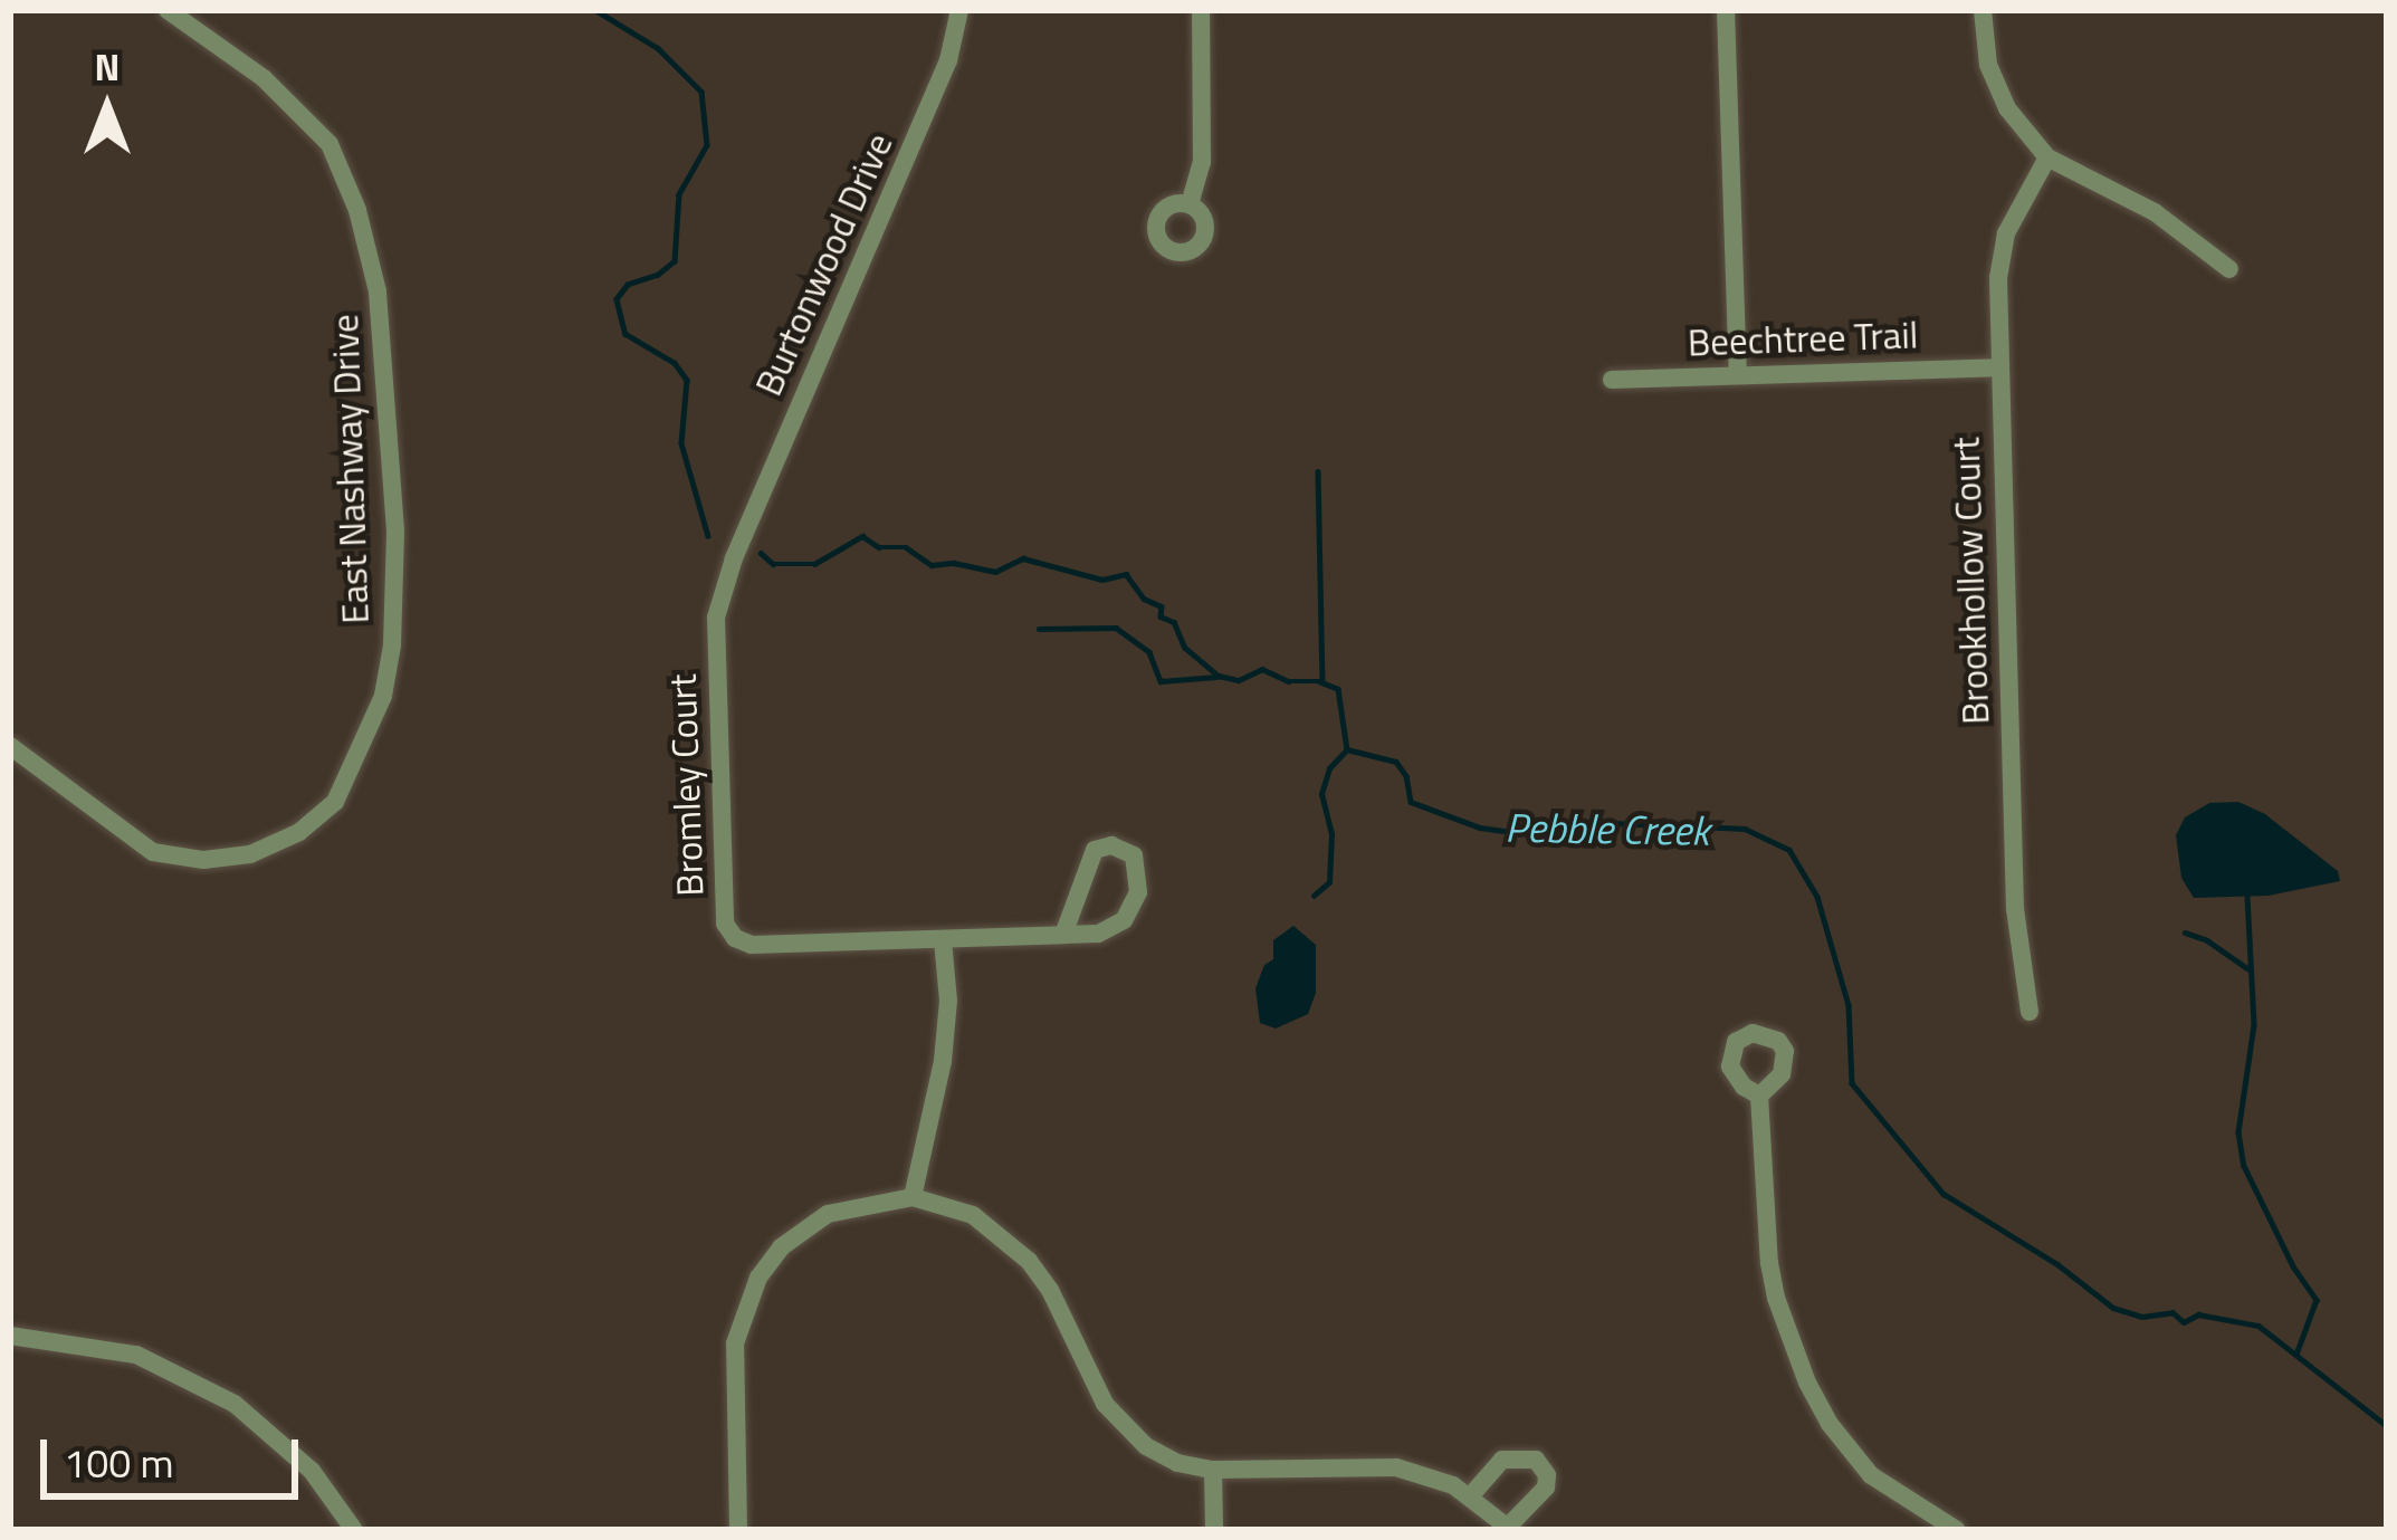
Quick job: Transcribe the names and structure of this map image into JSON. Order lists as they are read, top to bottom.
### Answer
{
  "streets": {
    "street": [
      "Burtonwood Drive",
      "Beechtree Trail",
      "East Nashway Drive",
      "Brookhollow Court",
      "Bromley Court"
    ]
  },
  "crossings": [
    ["Burtonwood Drive", "Bromley Court"],
    ["Beechtree Trail", "Brookhollow Court"]
  ],
  "water": ["Pebble Creek"],
  "scale_bar": "100 m",
  "north": "top"
}
